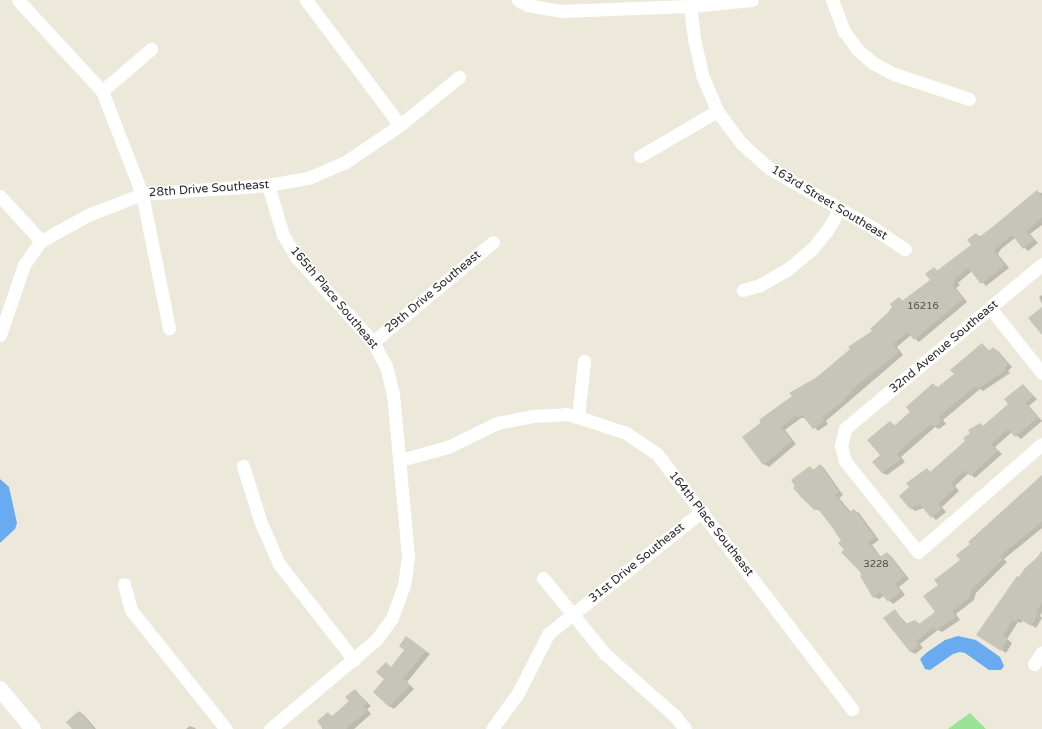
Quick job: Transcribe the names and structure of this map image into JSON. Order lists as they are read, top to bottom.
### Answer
{
  "streets": {
    "street": [
      "28th Drive Southeast",
      "163rd Street Southeast",
      "29th Drive Southeast",
      "165th Place Southeast",
      "32nd Avenue Southeast",
      "164th Place Southeast",
      "31st Drive Southeast"
    ]
  },
  "crossings": [
    ["28th Drive Southeast", "165th Place Southeast"],
    ["29th Drive Southeast", "165th Place Southeast"],
    ["165th Place Southeast", "164th Place Southeast"],
    ["164th Place Southeast", "31st Drive Southeast"]
  ],
  "house_numbers": ["16216", "3228"]
}
